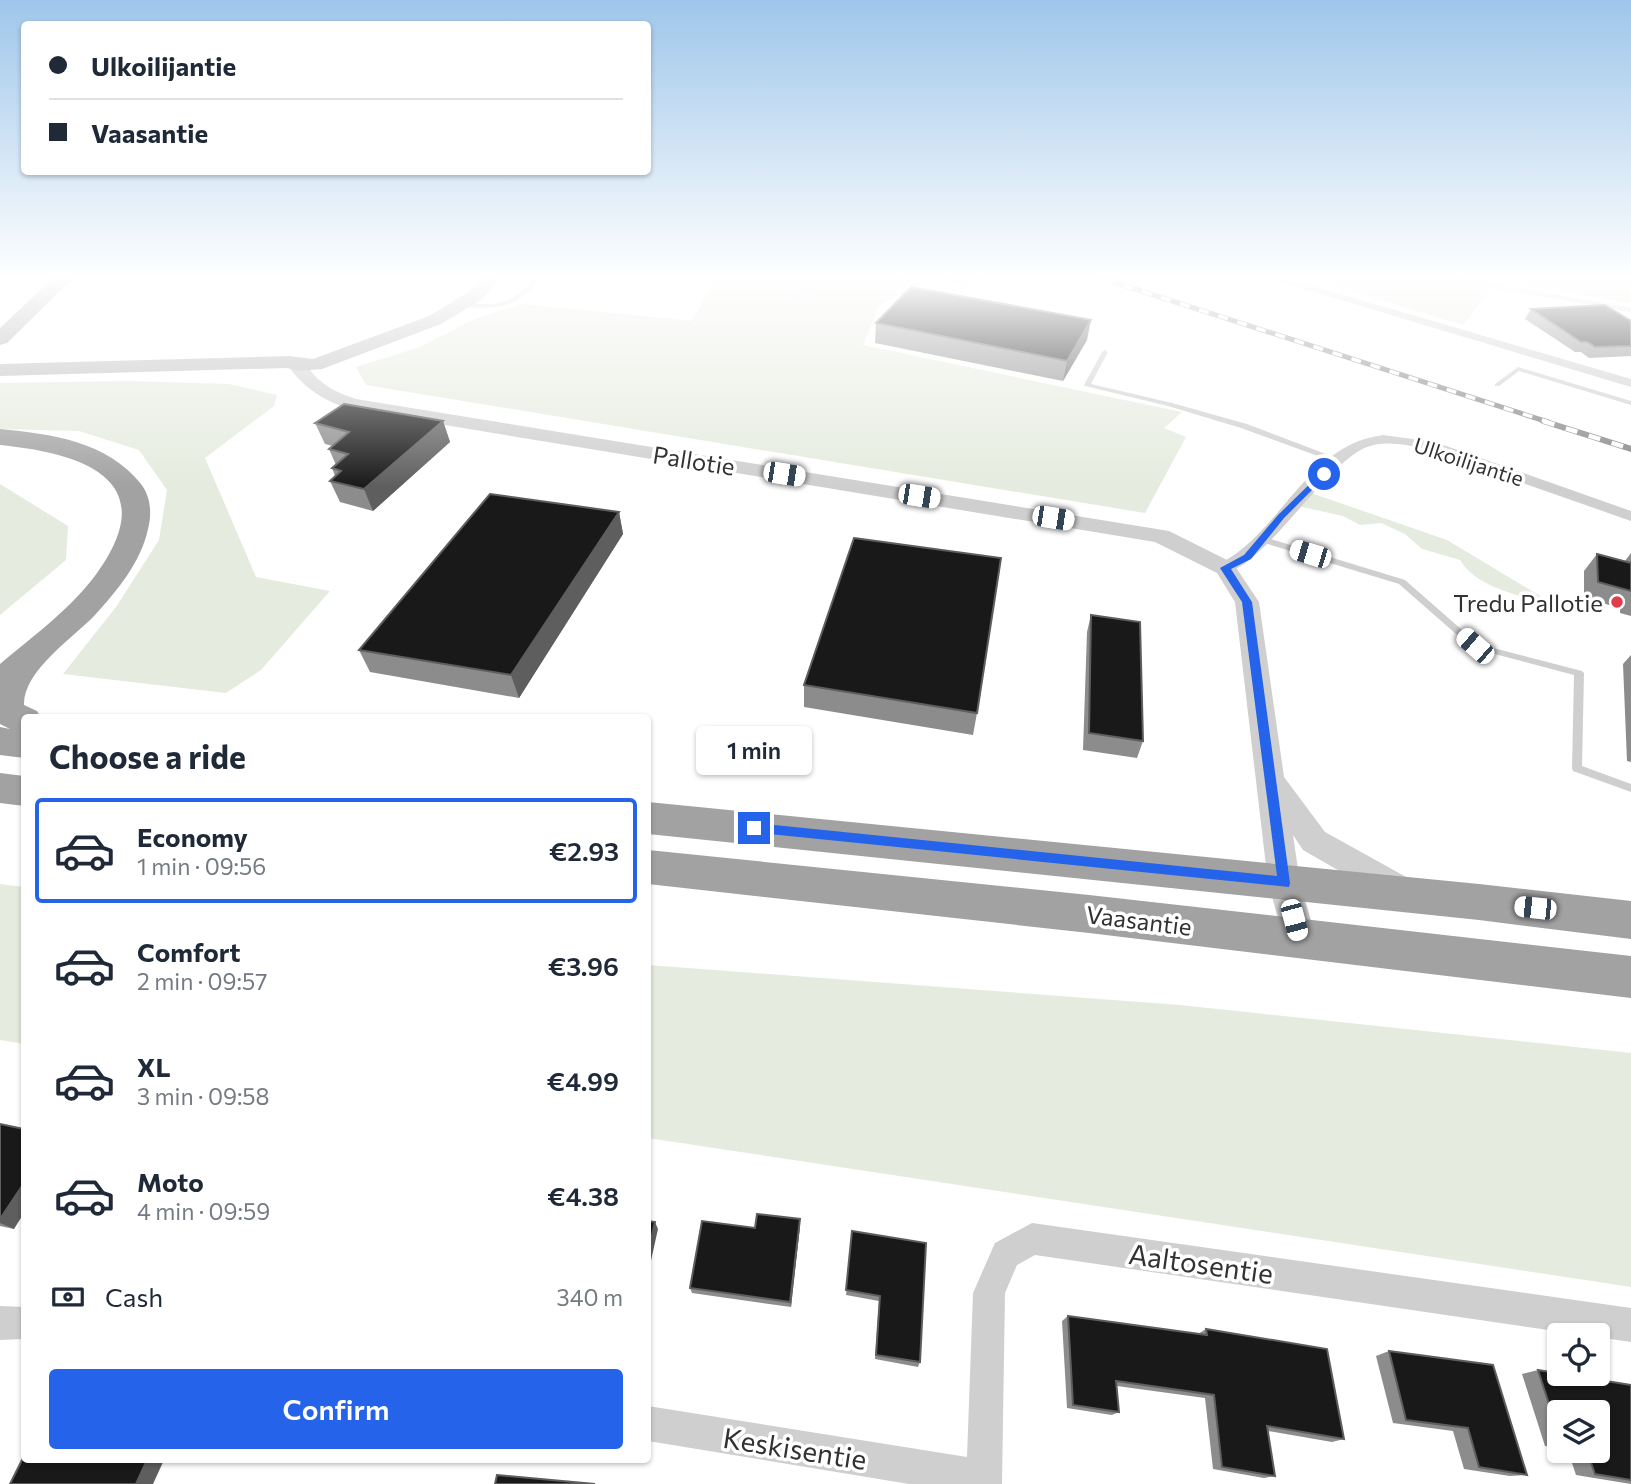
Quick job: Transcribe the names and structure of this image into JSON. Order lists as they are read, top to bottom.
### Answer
{
  "streets": {
    "highway": ["Vaasantie"],
    "street": [
      "Pallotie",
      "Ulkoilijantie",
      "Aaltosentie",
      "Keskisentie"
    ]
  },
  "crossings": [
    ["Pallotie", "Ulkoilijantie"],
    ["Aaltosentie", "Keskisentie"]
  ],
  "places": ["Tredu Pallotie"],
  "page": {
    "banner": ["Ulkoilijantie", "Vaasantie"],
    "heading": "Choose a ride",
    "bubble": "1 min",
    "list": [
      {
        "name": "Economy",
        "note": "1 min · 09:56",
        "value": "€2.93"
      },
      {
        "name": "Comfort",
        "note": "2 min · 09:57",
        "value": "€3.96"
      },
      {
        "name": "XL",
        "note": "3 min · 09:58",
        "value": "€4.99"
      },
      {
        "name": "Moto",
        "note": "4 min · 09:59",
        "value": "€4.38"
      }
    ],
    "pay": ["Cash", "340 m"],
    "buttons": "Confirm"
  }
}
